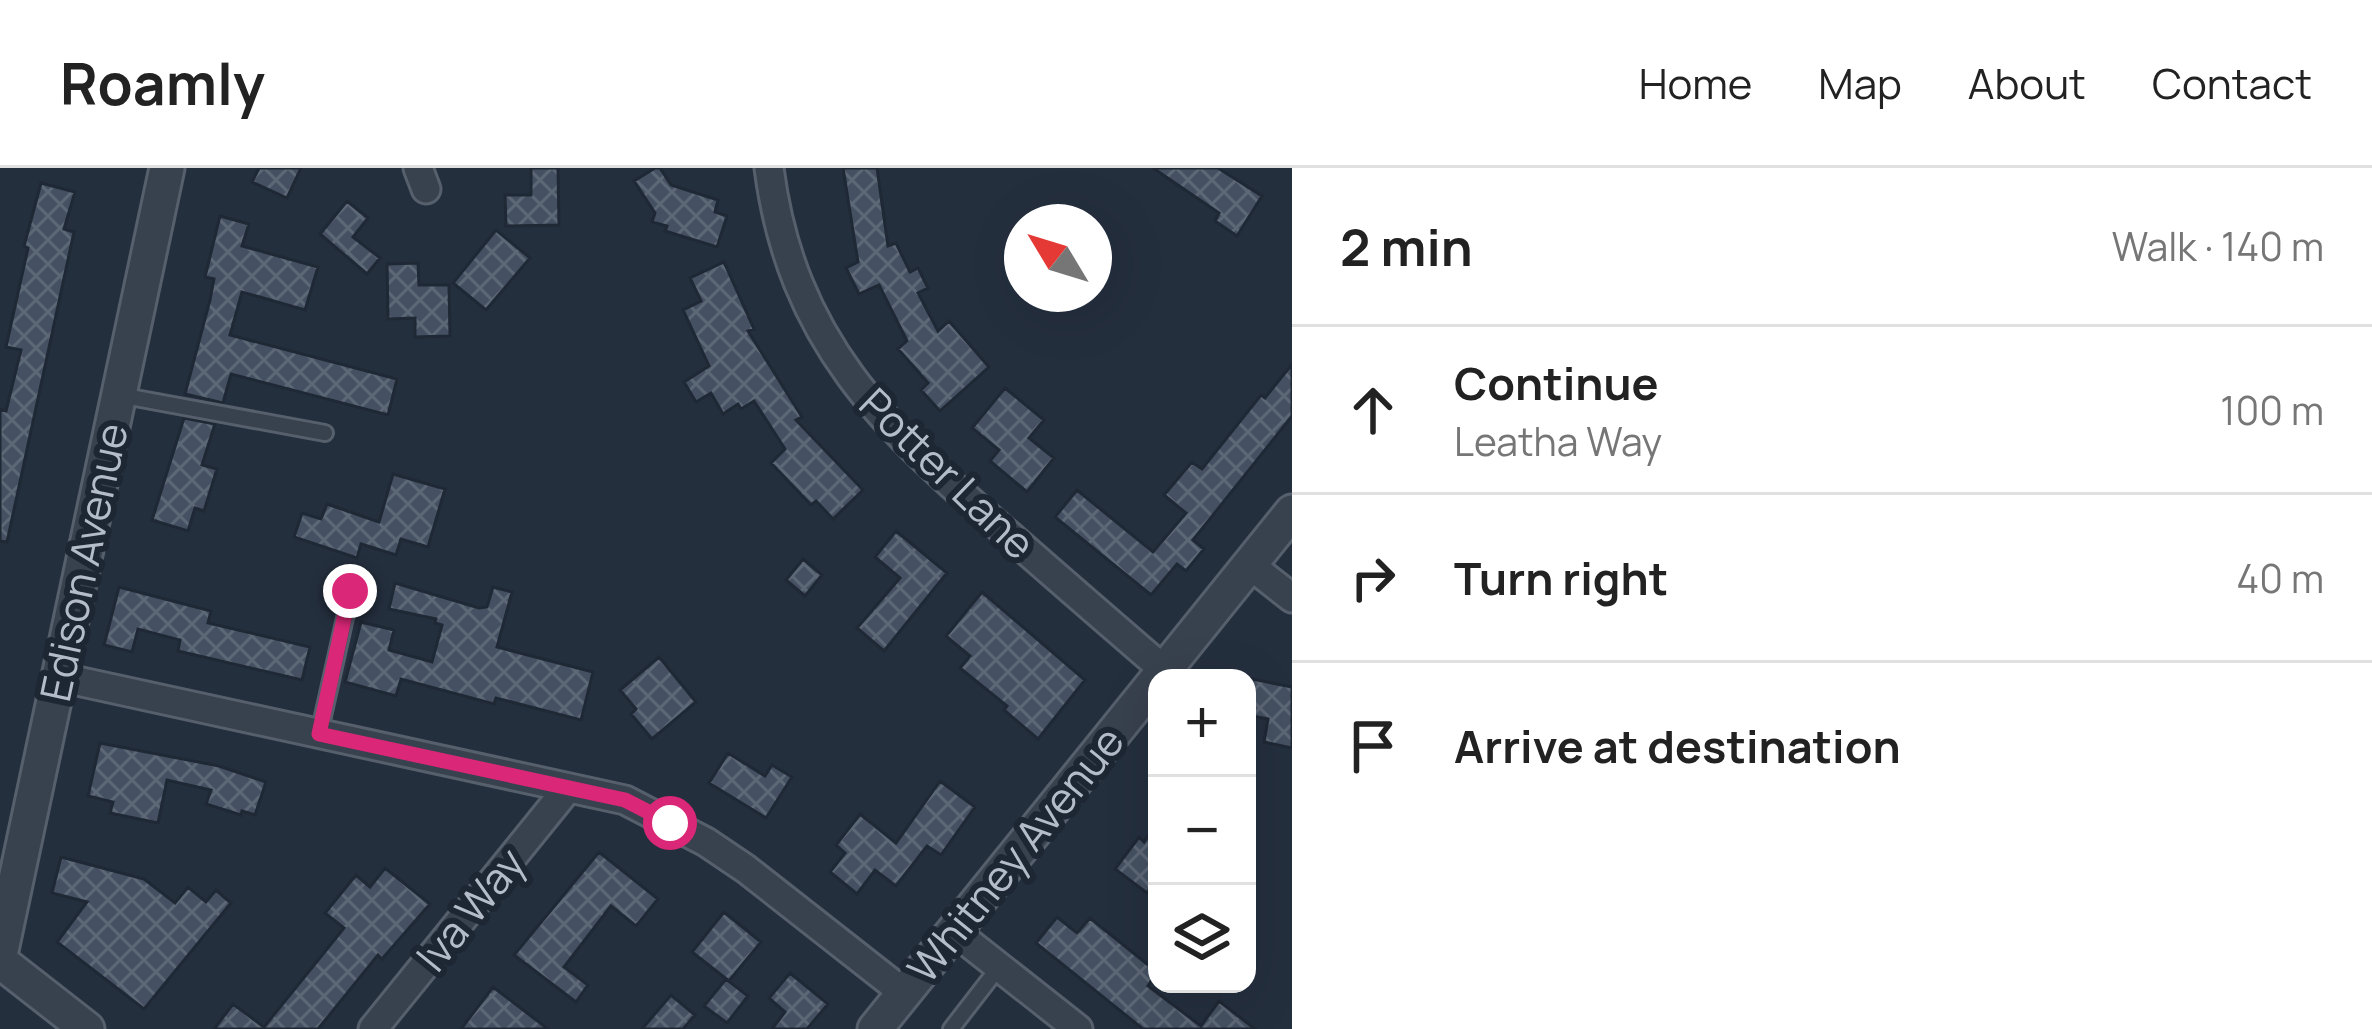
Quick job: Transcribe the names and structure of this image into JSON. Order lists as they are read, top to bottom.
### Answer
{
  "streets": {
    "street": [
      "Potter Lane",
      "Edison Avenue",
      "Whitney Avenue",
      "Iva Way"
    ]
  },
  "crossings": [
    ["Potter Lane", "Whitney Avenue"]
  ],
  "north": "top left",
  "page": {
    "header": "Roamly",
    "nav": [
      "Home",
      "Map",
      "About",
      "Contact"
    ],
    "heading": ["2 min", "Walk · 140 m"],
    "list": [
      ["Continue", "Leatha Way", "100 m"],
      ["Turn right", "40 m"],
      "Arrive at destination"
    ],
    "map_buttons": ["+", "−"]
  }
}
